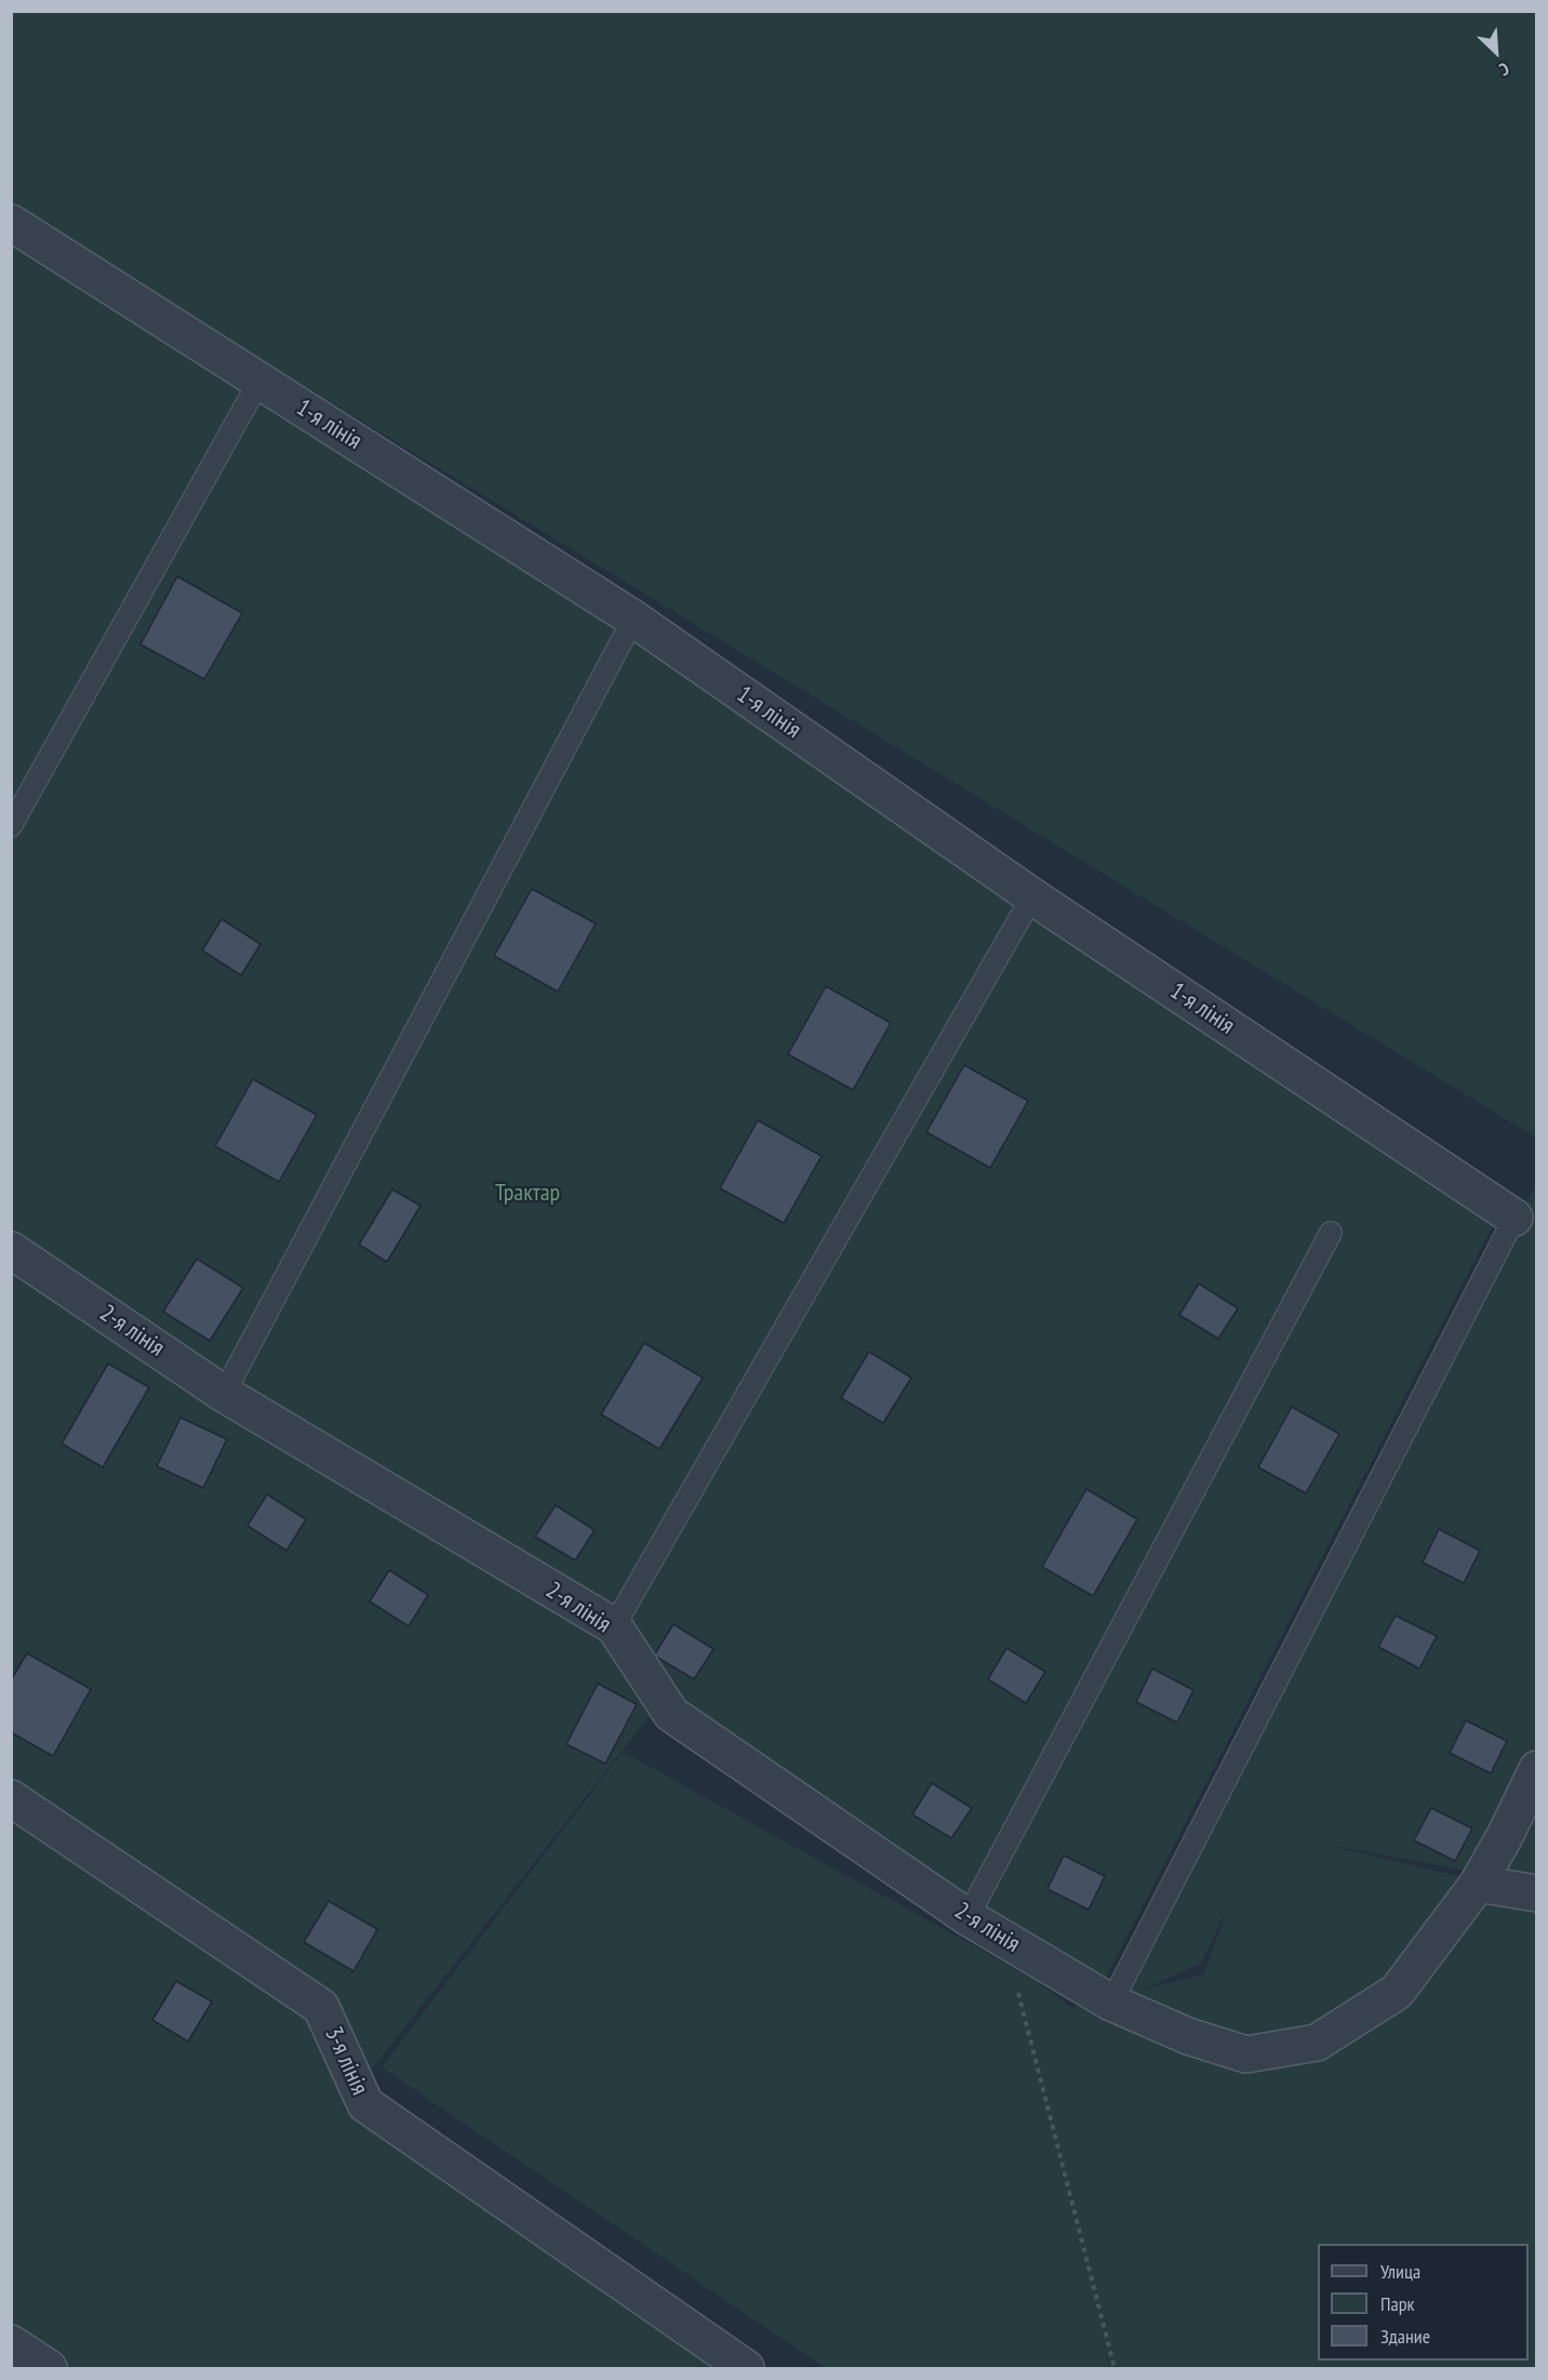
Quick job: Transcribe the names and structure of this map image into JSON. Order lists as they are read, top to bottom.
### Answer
{
  "streets": {
    "street": ["1-я лінія", "2-я лінія", "3-я лінія"]
  },
  "parks": ["Трактар"],
  "legend": ["Улица", "Парк", "Здание"],
  "north": "bottom right"
}
